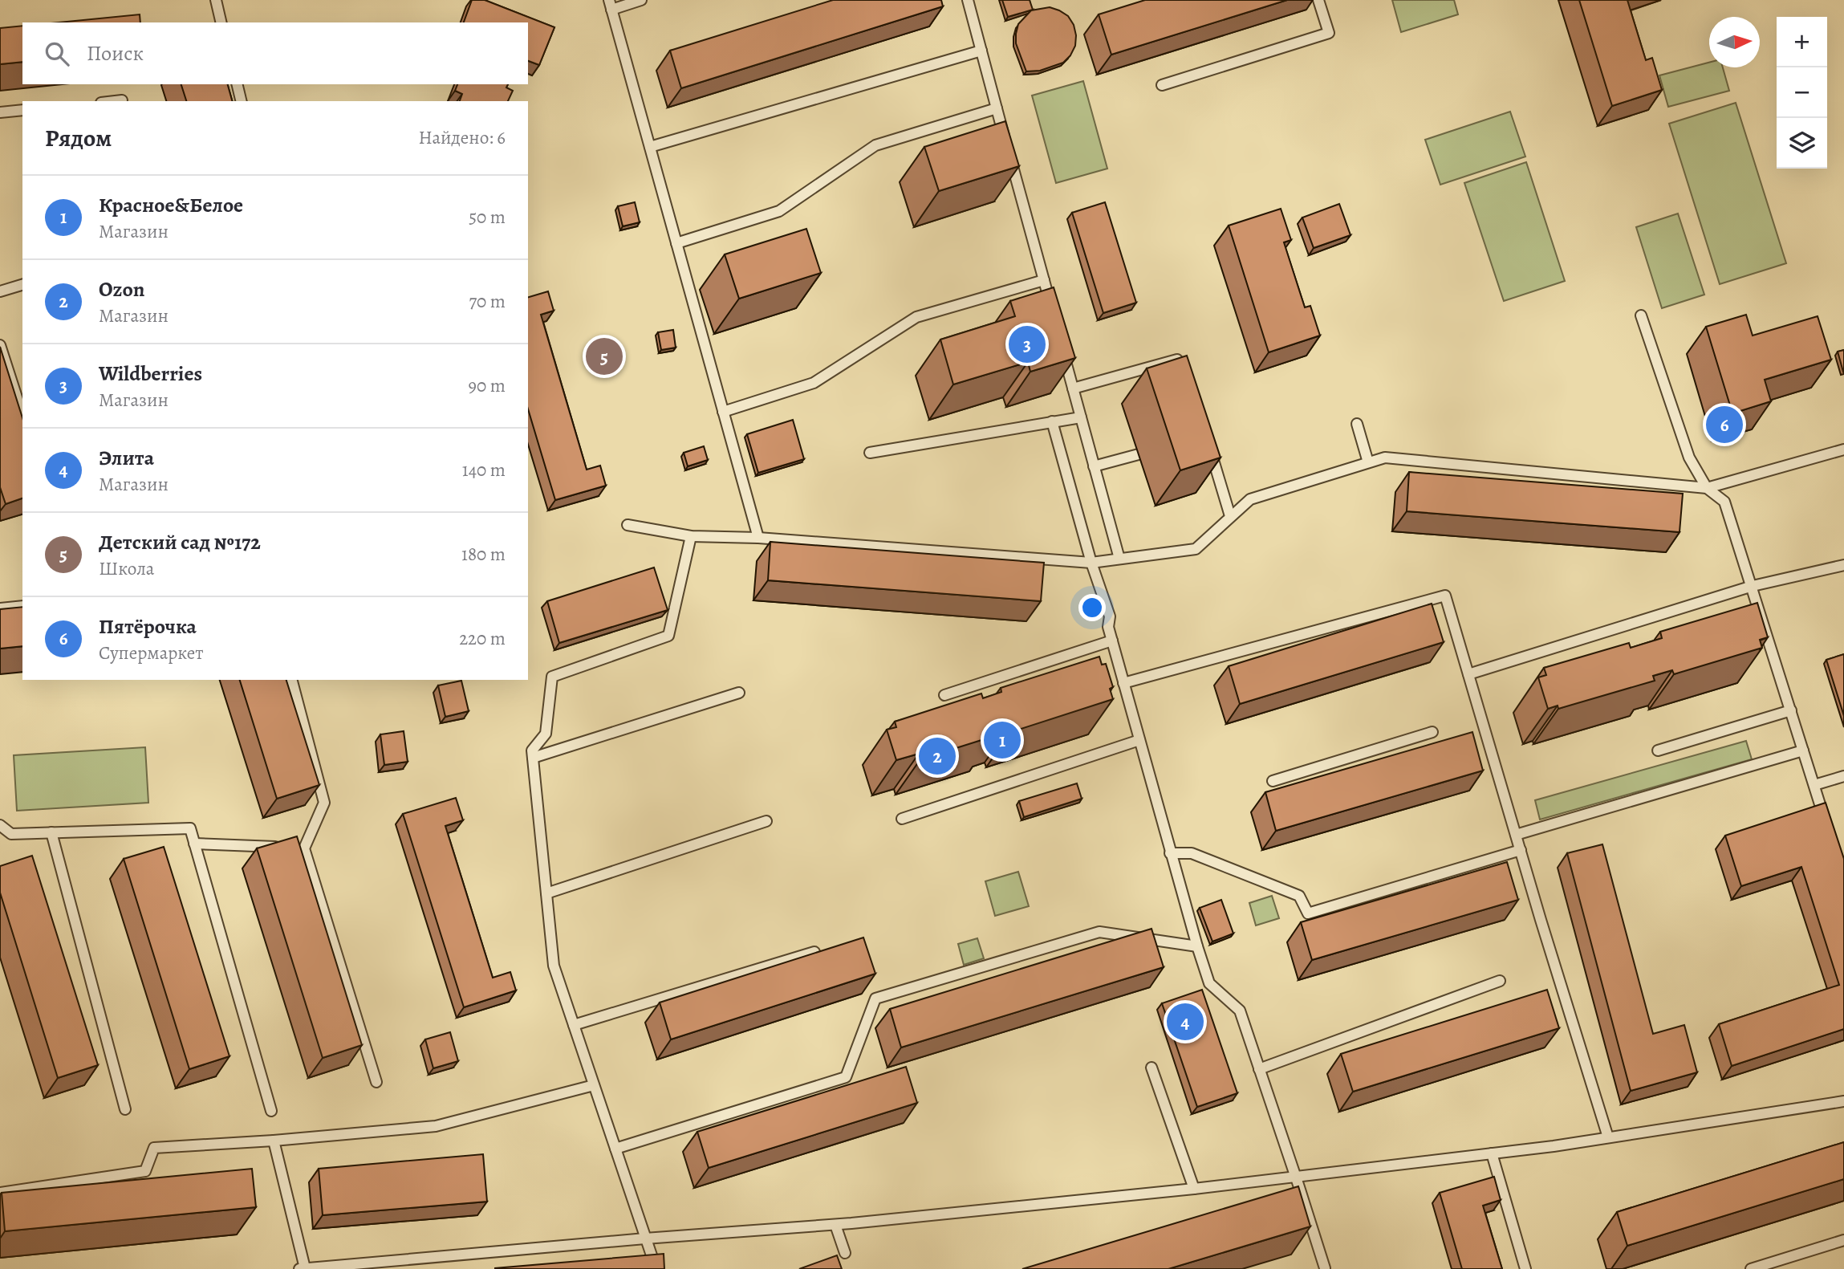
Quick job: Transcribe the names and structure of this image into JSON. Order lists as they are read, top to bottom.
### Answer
{
  "north": "right",
  "page": {
    "map_buttons": ["+", "−"],
    "search": "Поиск",
    "heading": ["Рядом", "Найдено: 6"],
    "list": [
      {
        "mark": "1",
        "name": "Красное&Белое",
        "note": "Магазин",
        "value": "50 m"
      },
      {
        "mark": "2",
        "name": "Ozon",
        "note": "Магазин",
        "value": "70 m"
      },
      {
        "mark": "3",
        "name": "Wildberries",
        "note": "Магазин",
        "value": "90 m"
      },
      {
        "mark": "4",
        "name": "Элита",
        "note": "Магазин",
        "value": "140 m"
      },
      {
        "mark": "5",
        "name": "Детский сад №172",
        "note": "Школа",
        "value": "180 m"
      },
      {
        "mark": "6",
        "name": "Пятёрочка",
        "note": "Супермаркет",
        "value": "220 m"
      }
    ],
    "pins": [
      "3",
      "5",
      "6",
      "1",
      "2",
      "4"
    ]
  }
}
